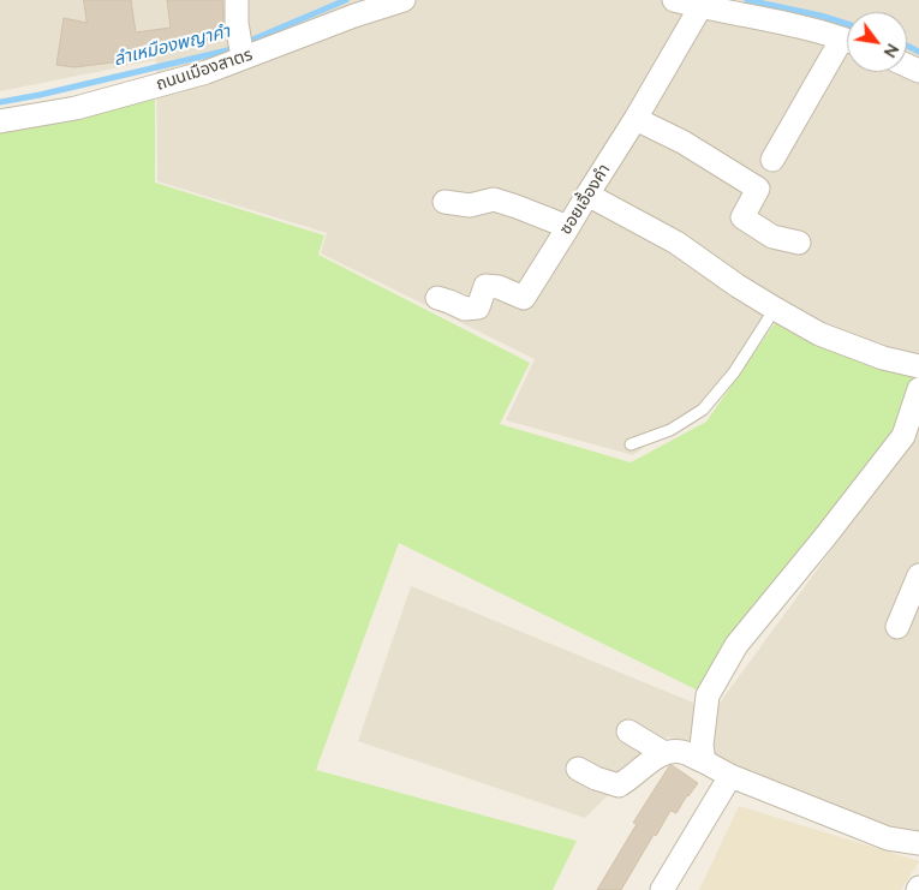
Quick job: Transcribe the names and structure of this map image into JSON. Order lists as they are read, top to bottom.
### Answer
{
  "streets": {
    "street": ["ถนนเมืองสาตร", "ซอยเอื้องคำ"]
  },
  "water": ["ลำเหมืองพญาคำ"],
  "north": "bottom right"
}
